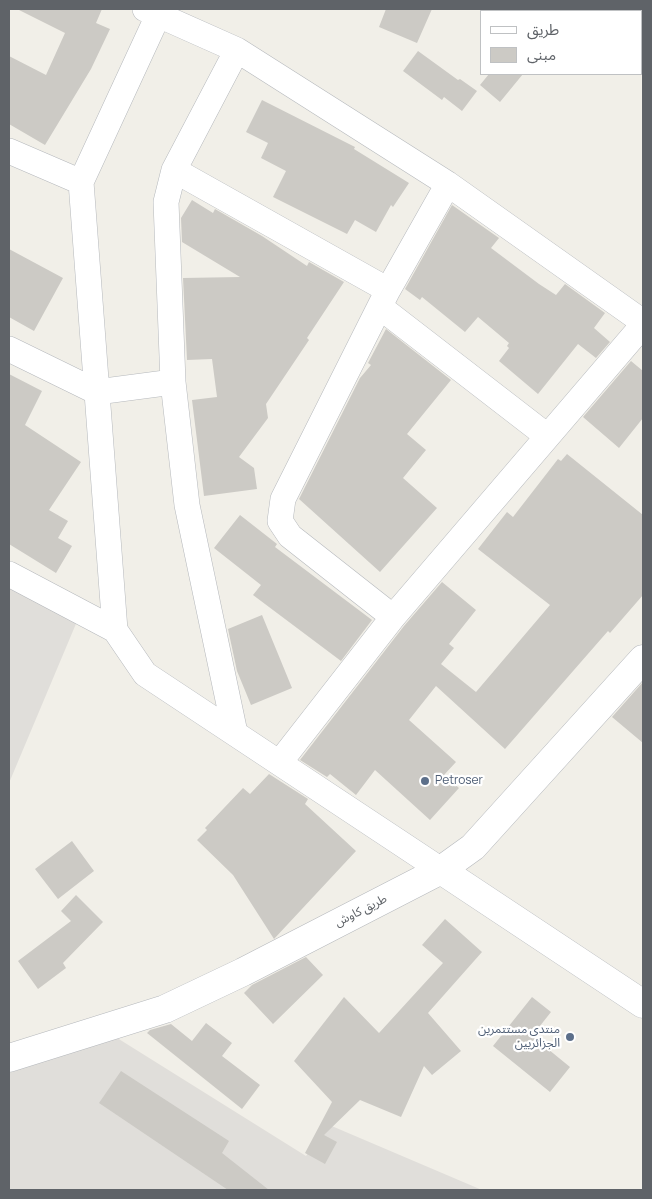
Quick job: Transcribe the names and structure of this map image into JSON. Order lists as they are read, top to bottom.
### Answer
{
  "streets": {
    "street": ["طريق كاوش"]
  },
  "places": ["Petroser", "منتدى مستتمرين الجزائريين"],
  "legend": ["طريق", "مبنى"]
}
